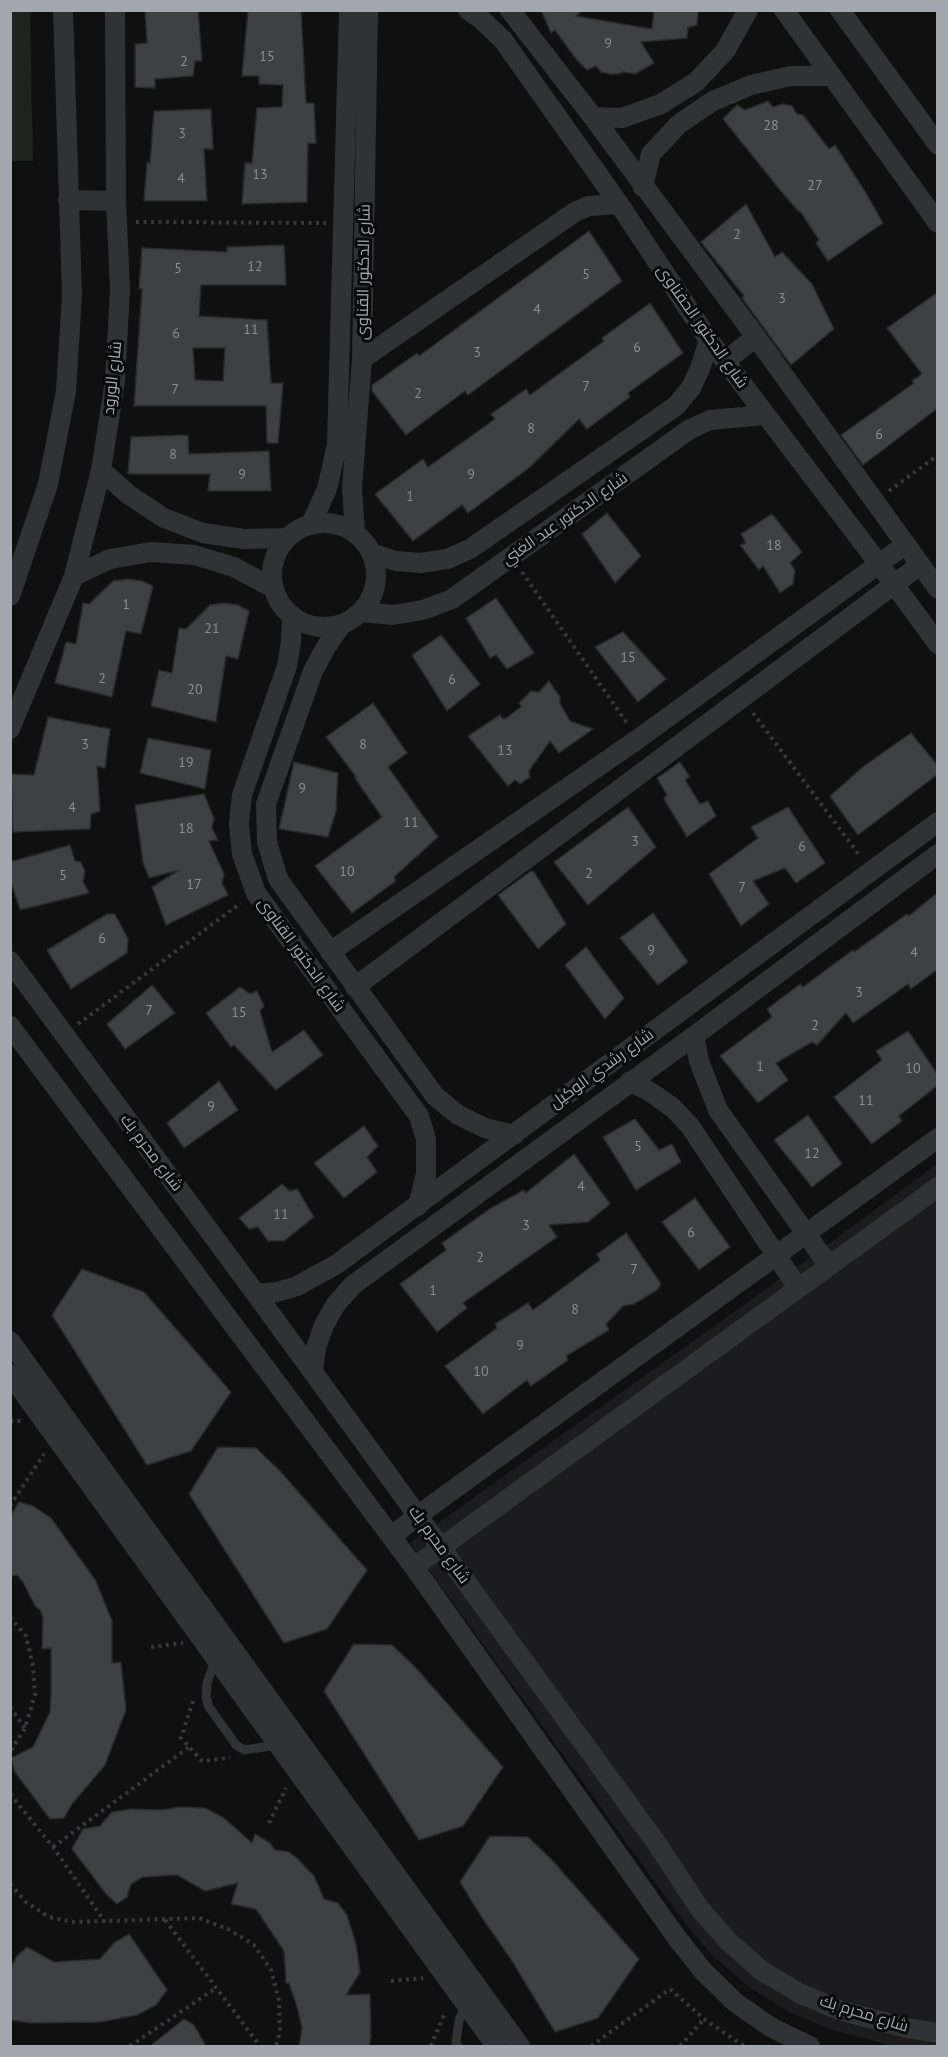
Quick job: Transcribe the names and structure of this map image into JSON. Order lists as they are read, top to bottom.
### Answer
{
  "streets": {
    "street": [
      "شارع الدكتور القناوى",
      "شارع الدكتور الحفناوى",
      "شارع الورود",
      "شارع الدكتور عبد الغني",
      "شارع رشدي الوكيل",
      "شارع محرم بك"
    ]
  },
  "crossings": [
    ["شارع الدكتور القناوى", "شارع الدكتور عبد الغني"],
    ["شارع الدكتور القناوى", "شارع رشدي الوكيل"],
    ["شارع الدكتور الحفناوى", "شارع الدكتور عبد الغني"],
    ["شارع رشدي الوكيل", "شارع محرم بك"]
  ],
  "house_numbers": [
    "9",
    "15",
    "2",
    "28",
    "3",
    "13",
    "4",
    "27",
    "2",
    "12",
    "5",
    "5",
    "3",
    "4",
    "11",
    "6",
    "6",
    "3",
    "7",
    "7",
    "2",
    "8",
    "6",
    "8",
    "9",
    "9",
    "1",
    "18",
    "1",
    "21",
    "15",
    "2",
    "6",
    "20",
    "3",
    "8",
    "13",
    "19",
    "9",
    "4",
    "11",
    "18",
    "3",
    "6",
    "10",
    "2",
    "5",
    "17",
    "7",
    "6",
    "9",
    "4",
    "3",
    "7",
    "15",
    "2",
    "1",
    "10",
    "11",
    "9",
    "5",
    "12",
    "4",
    "11",
    "3",
    "6",
    "2",
    "7",
    "1",
    "8",
    "9",
    "10"
  ]
}
